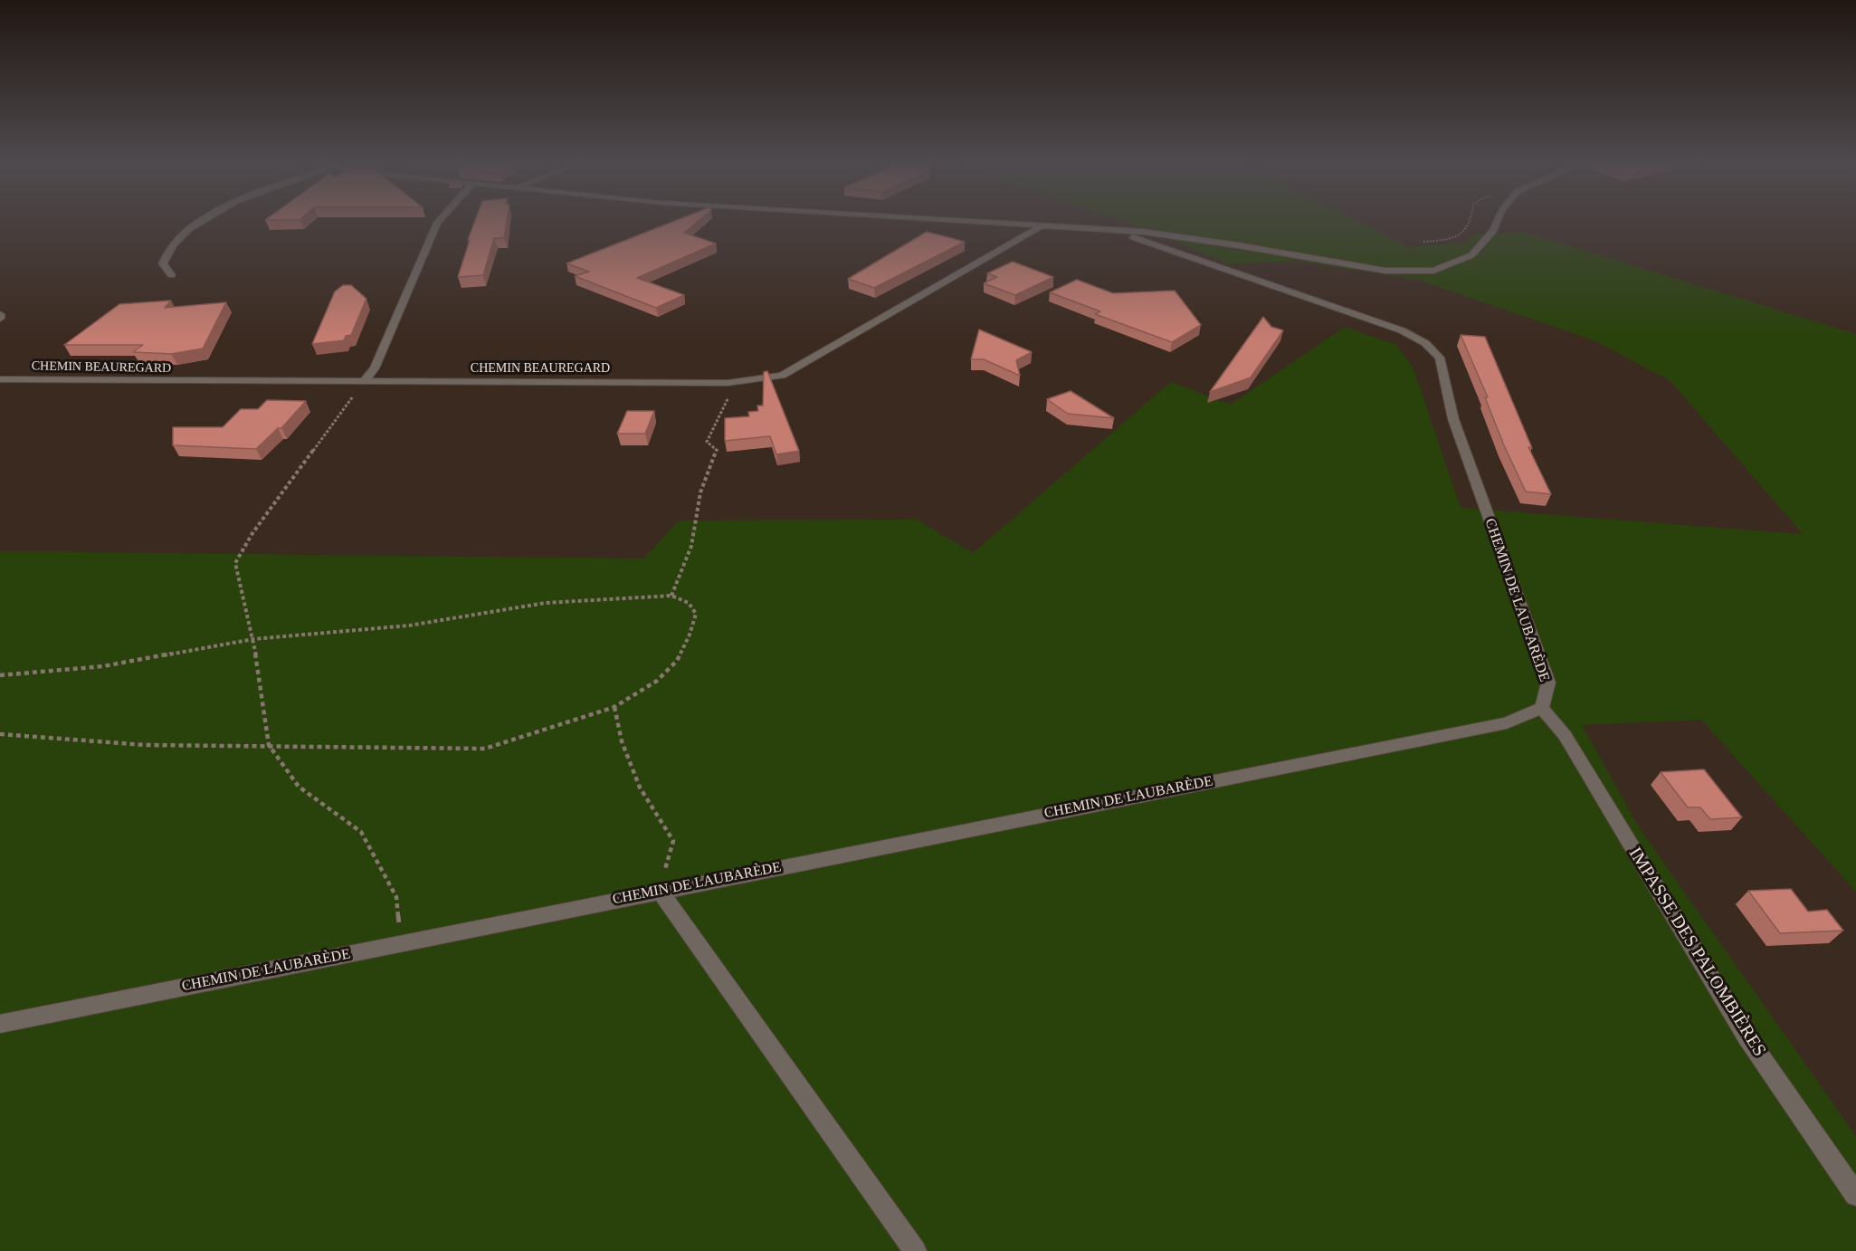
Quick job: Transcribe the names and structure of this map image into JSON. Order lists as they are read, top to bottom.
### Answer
{
  "streets": {
    "street": ["CHEMIN BEAUREGARD", "CHEMIN DE LAUBARÈDE", "IMPASSE DES PALOMBIÈRES"]
  },
  "crossings": [
    ["CHEMIN DE LAUBARÈDE", "IMPASSE DES PALOMBIÈRES"]
  ]
}
